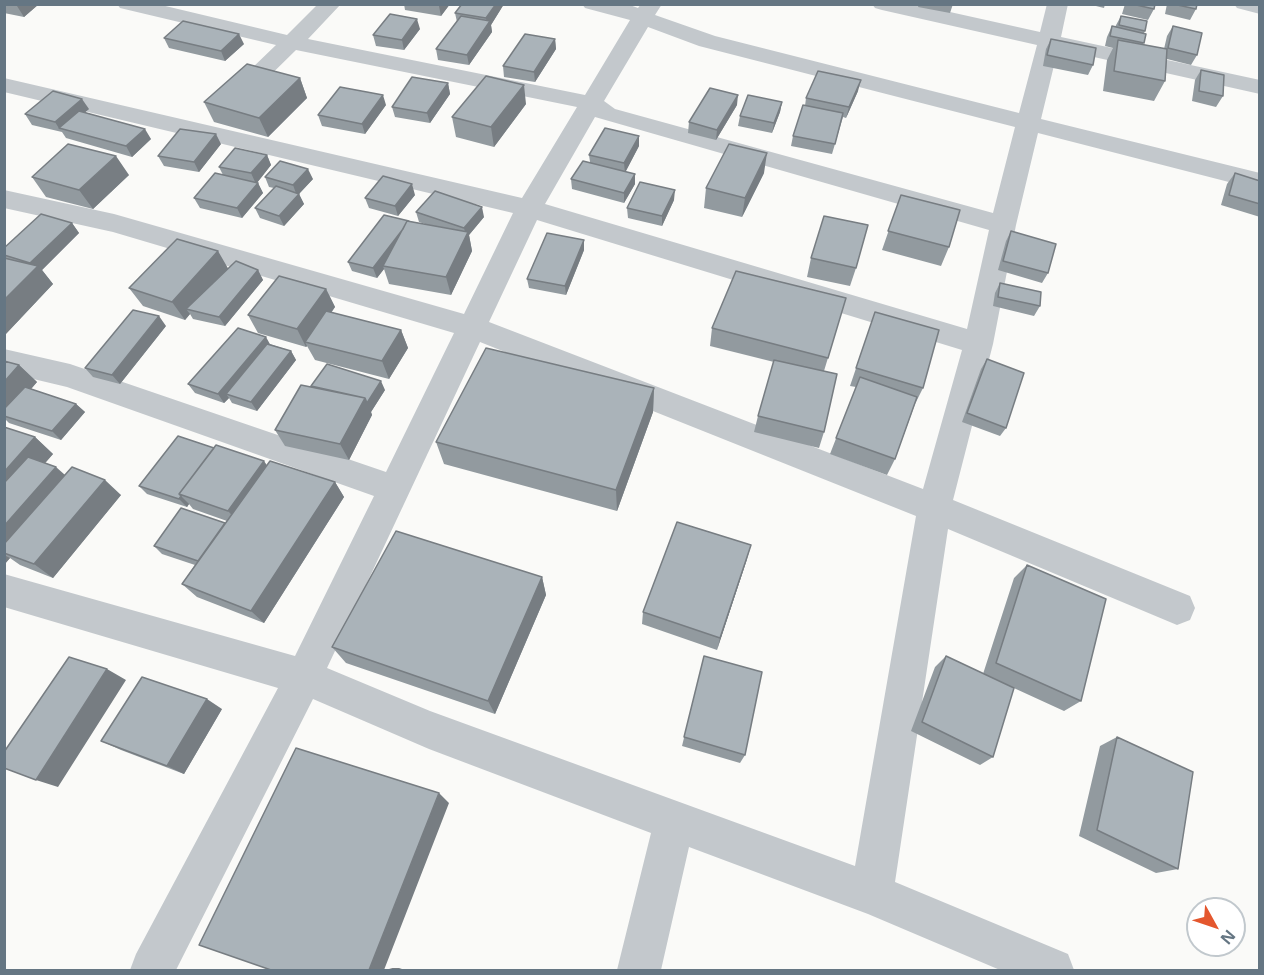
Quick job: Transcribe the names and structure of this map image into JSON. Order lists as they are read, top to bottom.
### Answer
{
  "north": "bottom right"
}
